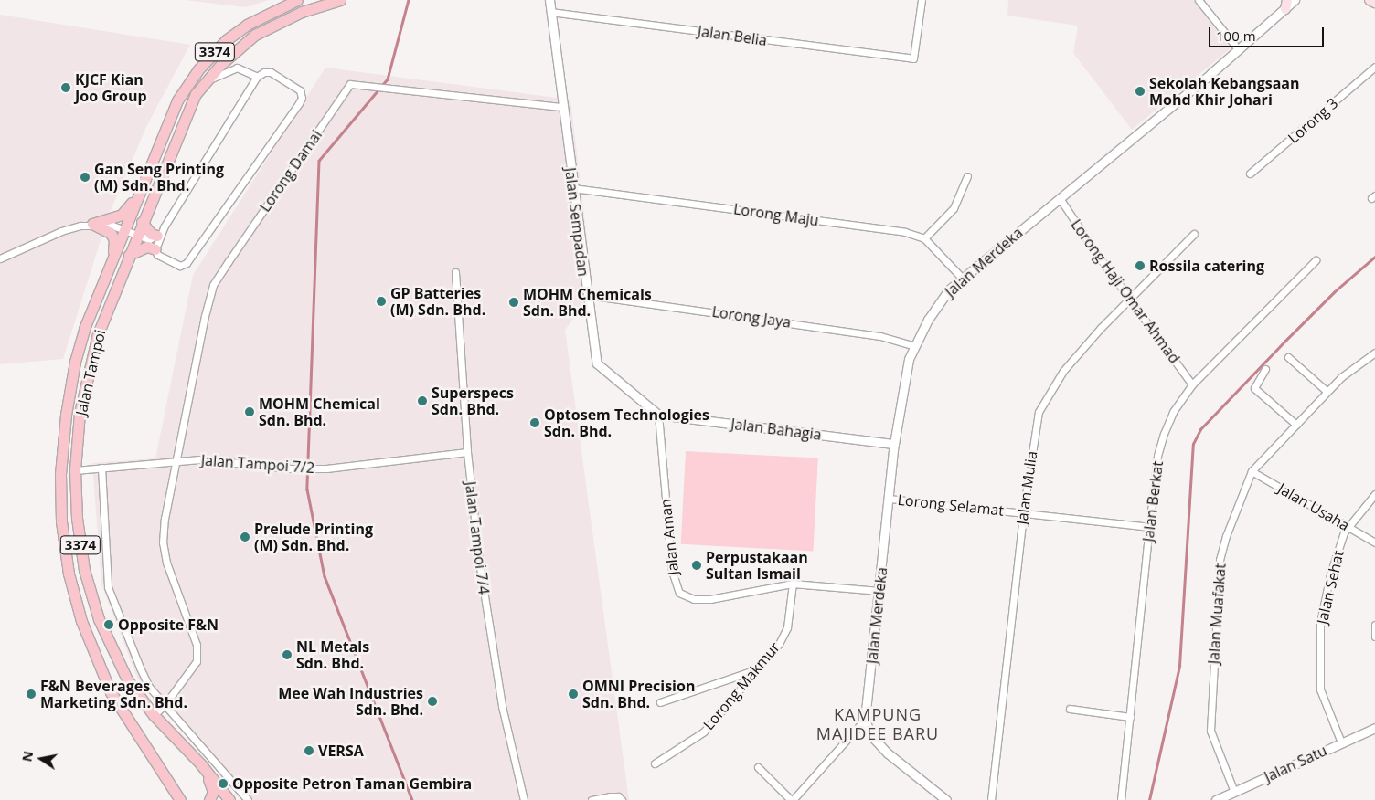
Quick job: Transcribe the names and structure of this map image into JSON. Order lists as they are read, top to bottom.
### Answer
{
  "streets": {
    "main road": ["3374", "Jalan Tampoi"],
    "street": [
      "Jalan Belia",
      "Lorong 3",
      "Lorong Damai",
      "Lorong Maju",
      "Jalan Sempadan",
      "Jalan Merdeka",
      "Lorong Haji Omar Ahmad",
      "Lorong Jaya",
      "Jalan Bahagia",
      "Jalan Tampoi 7/2",
      "Jalan Mulia",
      "Jalan Berkat",
      "Lorong Selamat",
      "Jalan Usaha",
      "Jalan Aman",
      "Jalan Tampoi 7/4",
      "Jalan Sehat",
      "Jalan Muafakat",
      "Lorong Makmur",
      "Jalan Satu"
    ]
  },
  "crossings": [
    ["Jalan Belia", "Jalan Sempadan"],
    ["Lorong Damai", "Jalan Sempadan"],
    ["Lorong Damai", "Jalan Tampoi 7/2"],
    ["Lorong Maju", "Jalan Sempadan"],
    ["Lorong Maju", "Jalan Merdeka"],
    ["Jalan Sempadan", "Lorong Jaya"],
    ["Jalan Sempadan", "Jalan Bahagia"],
    ["Jalan Sempadan", "Jalan Aman"],
    ["Jalan Merdeka", "Lorong Haji Omar Ahmad"],
    ["Jalan Merdeka", "Lorong Jaya"],
    ["Jalan Merdeka", "Jalan Bahagia"],
    ["Jalan Merdeka", "Lorong Selamat"],
    ["Jalan Merdeka", "Jalan Aman"],
    ["Lorong Haji Omar Ahmad", "Jalan Mulia"],
    ["Lorong Haji Omar Ahmad", "Jalan Berkat"],
    ["Jalan Tampoi", "Jalan Tampoi 7/2"],
    ["Jalan Bahagia", "Jalan Aman"],
    ["Jalan Tampoi 7/2", "Jalan Tampoi 7/4"],
    ["Jalan Mulia", "Lorong Selamat"],
    ["Jalan Berkat", "Lorong Selamat"],
    ["Jalan Usaha", "Jalan Sehat"],
    ["Jalan Usaha", "Jalan Muafakat"],
    ["Jalan Aman", "Lorong Makmur"],
    ["Jalan Sehat", "Jalan Satu"],
    ["Jalan Muafakat", "Jalan Satu"]
  ],
  "districts": ["KAMPUNG MAJIDEE BARU"],
  "places": [
    "KJCF Kian Joo Group",
    "Sekolah Kebangsaan Mohd Khir Johari",
    "Gan Seng Printing (M) Sdn. Bhd.",
    "Rossila catering",
    "GP Batteries (M) Sdn. Bhd.",
    "MOHM Chemicals Sdn. Bhd.",
    "Superspecs Sdn. Bhd.",
    "MOHM Chemical Sdn. Bhd.",
    "Optosem Technologies Sdn. Bhd.",
    "Prelude Printing (M) Sdn. Bhd.",
    "Perpustakaan Sultan Ismail",
    "Opposite F&N",
    "NL Metals Sdn. Bhd.",
    "F&N Beverages Marketing Sdn. Bhd.",
    "OMNI Precision Sdn. Bhd.",
    "Mee Wah Industries Sdn. Bhd.",
    "VERSA",
    "Opposite Petron Taman Gembira"
  ],
  "scale_bar": "100 m",
  "north": "left"
}
